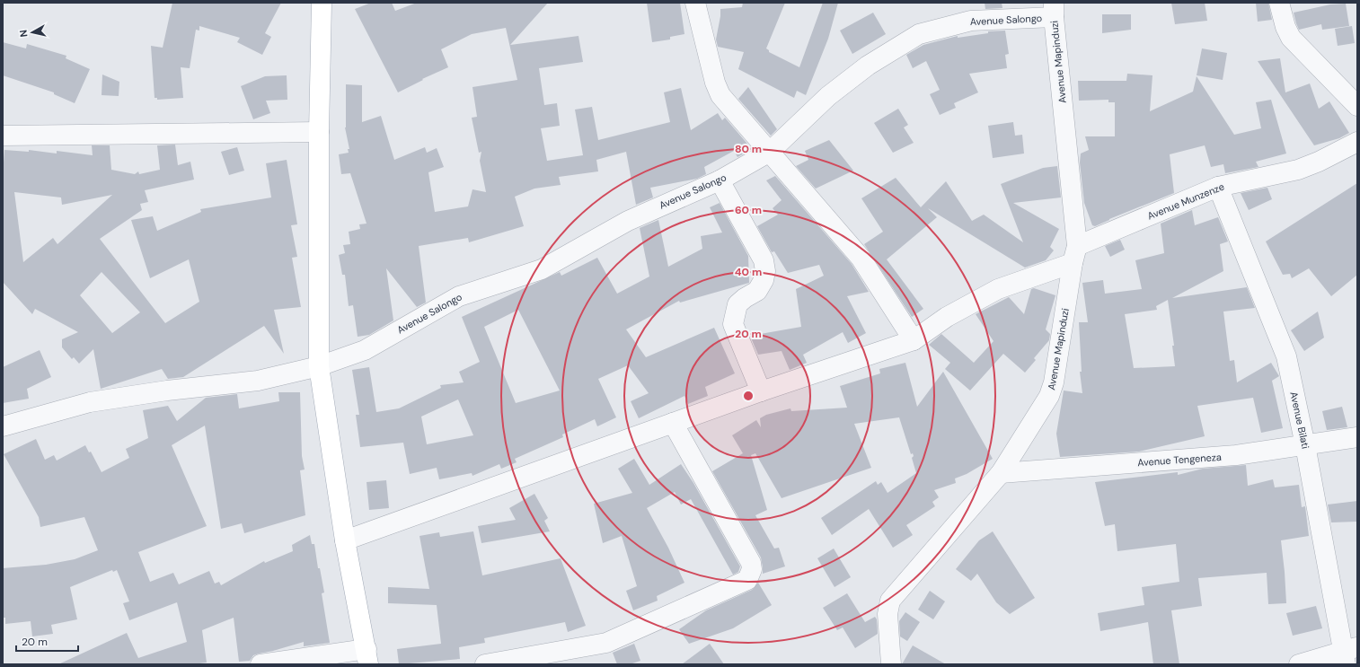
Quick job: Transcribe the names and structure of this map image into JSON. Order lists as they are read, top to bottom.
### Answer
{
  "streets": {
    "street": [
      "Avenue Salongo",
      "Avenue Mapinduzi",
      "Avenue Munzenze",
      "Avenue Bilati",
      "Avenue Tengeneza"
    ]
  },
  "crossings": [
    ["Avenue Salongo", "Avenue Mapinduzi"],
    ["Avenue Mapinduzi", "Avenue Munzenze"],
    ["Avenue Mapinduzi", "Avenue Tengeneza"],
    ["Avenue Munzenze", "Avenue Bilati"],
    ["Avenue Bilati", "Avenue Tengeneza"]
  ],
  "scale_bar": "20 m",
  "north": "left",
  "rings": [
    "80 m",
    "60 m",
    "40 m",
    "20 m"
  ]
}
